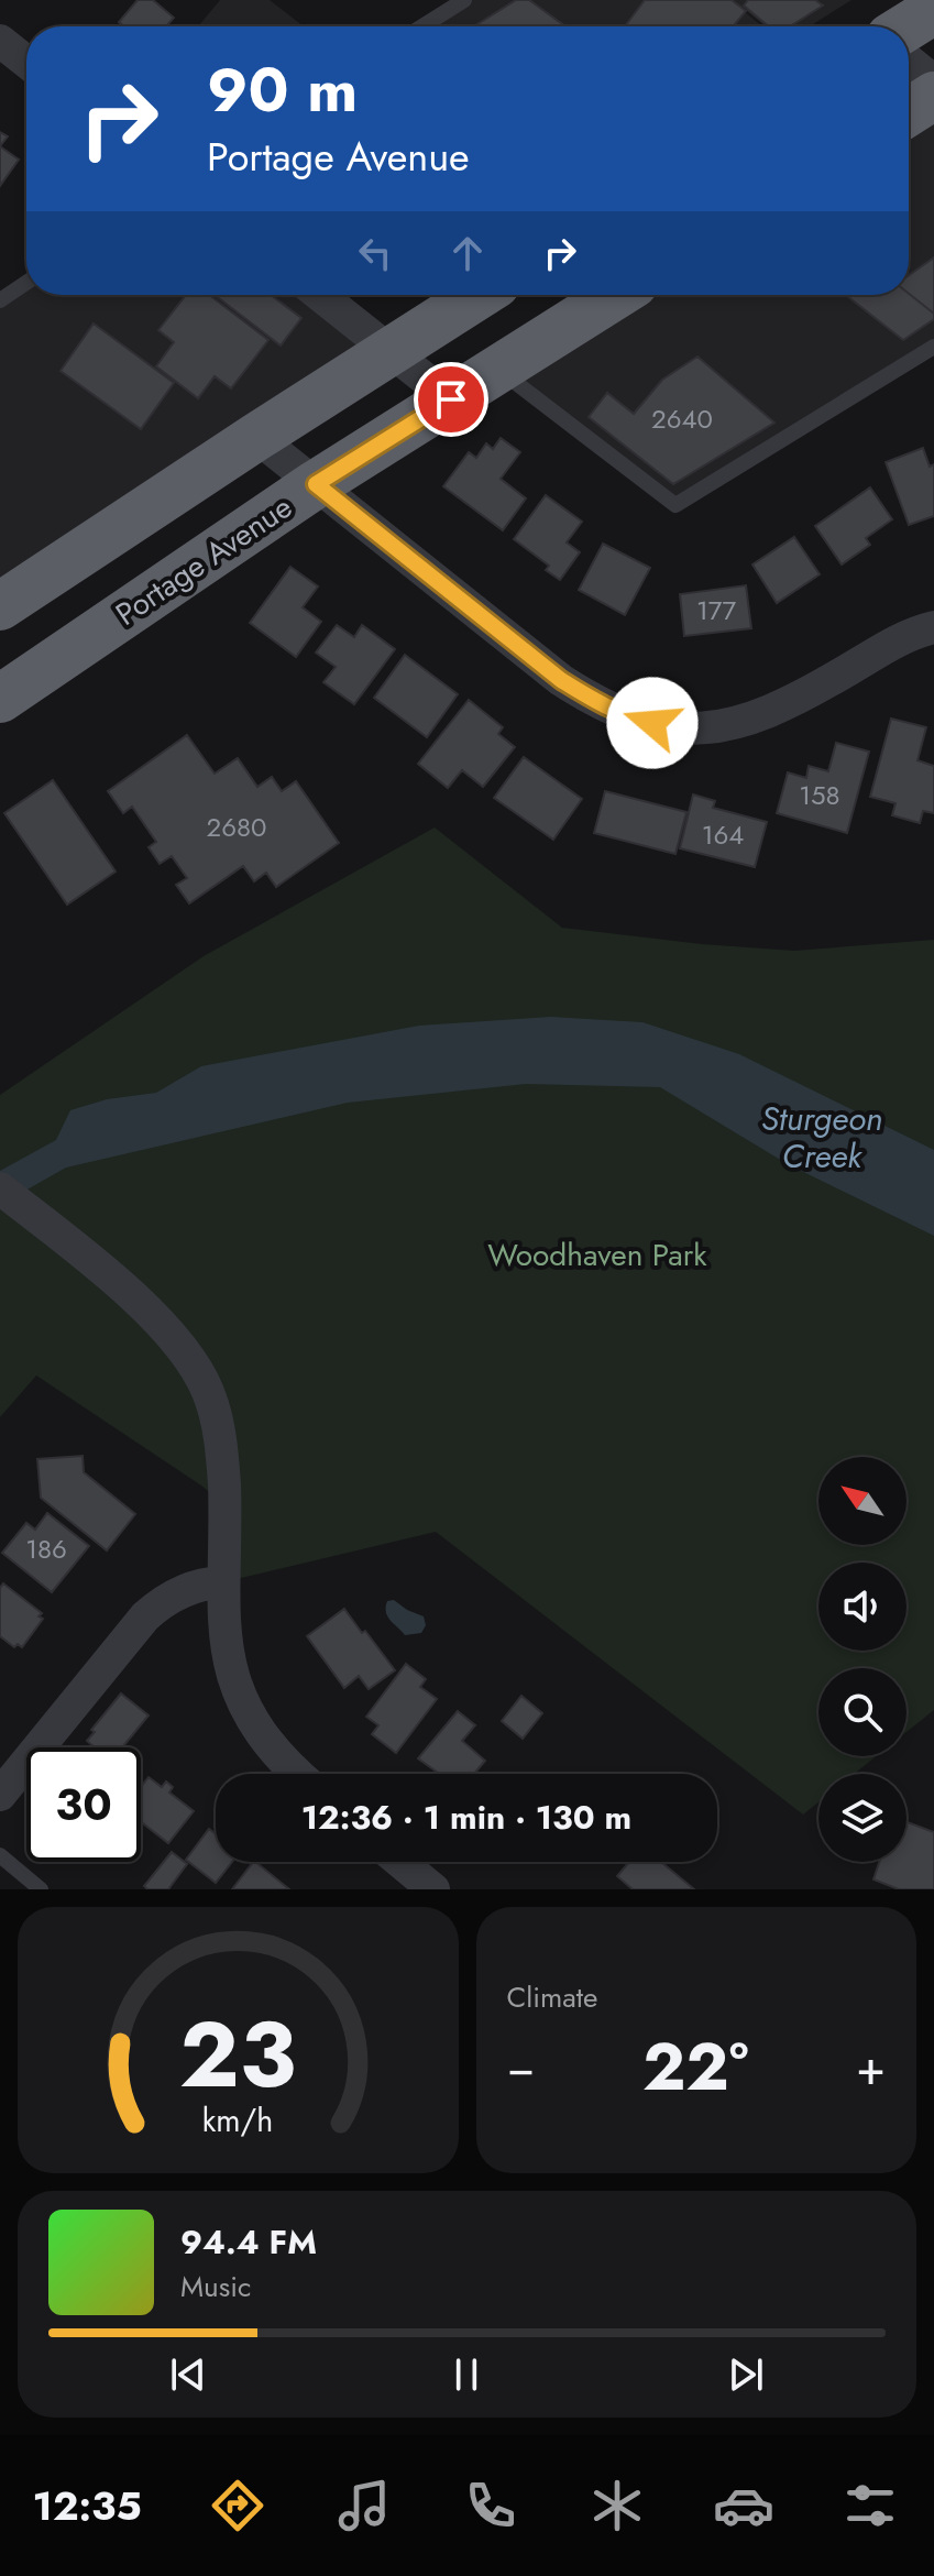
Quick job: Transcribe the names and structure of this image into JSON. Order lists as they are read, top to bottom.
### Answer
{
  "streets": {
    "highway": ["Portage Avenue"]
  },
  "water": ["Sturgeon Creek"],
  "parks": ["Woodhaven Park"],
  "house_numbers": [
    "2640",
    "177",
    "158",
    "2680",
    "164",
    "186"
  ],
  "north": "top left",
  "page": {
    "turn": ["90 m", "Portage Avenue"],
    "limit": "30",
    "trip": "12:36 · 1 min · 130 m",
    "tile": "Climate",
    "heat": ["−", "22°", "+"],
    "song": ["94.4 FM", "Music"],
    "tabs": "12:35",
    "gauge": ["23", "km/h"]
  }
}
